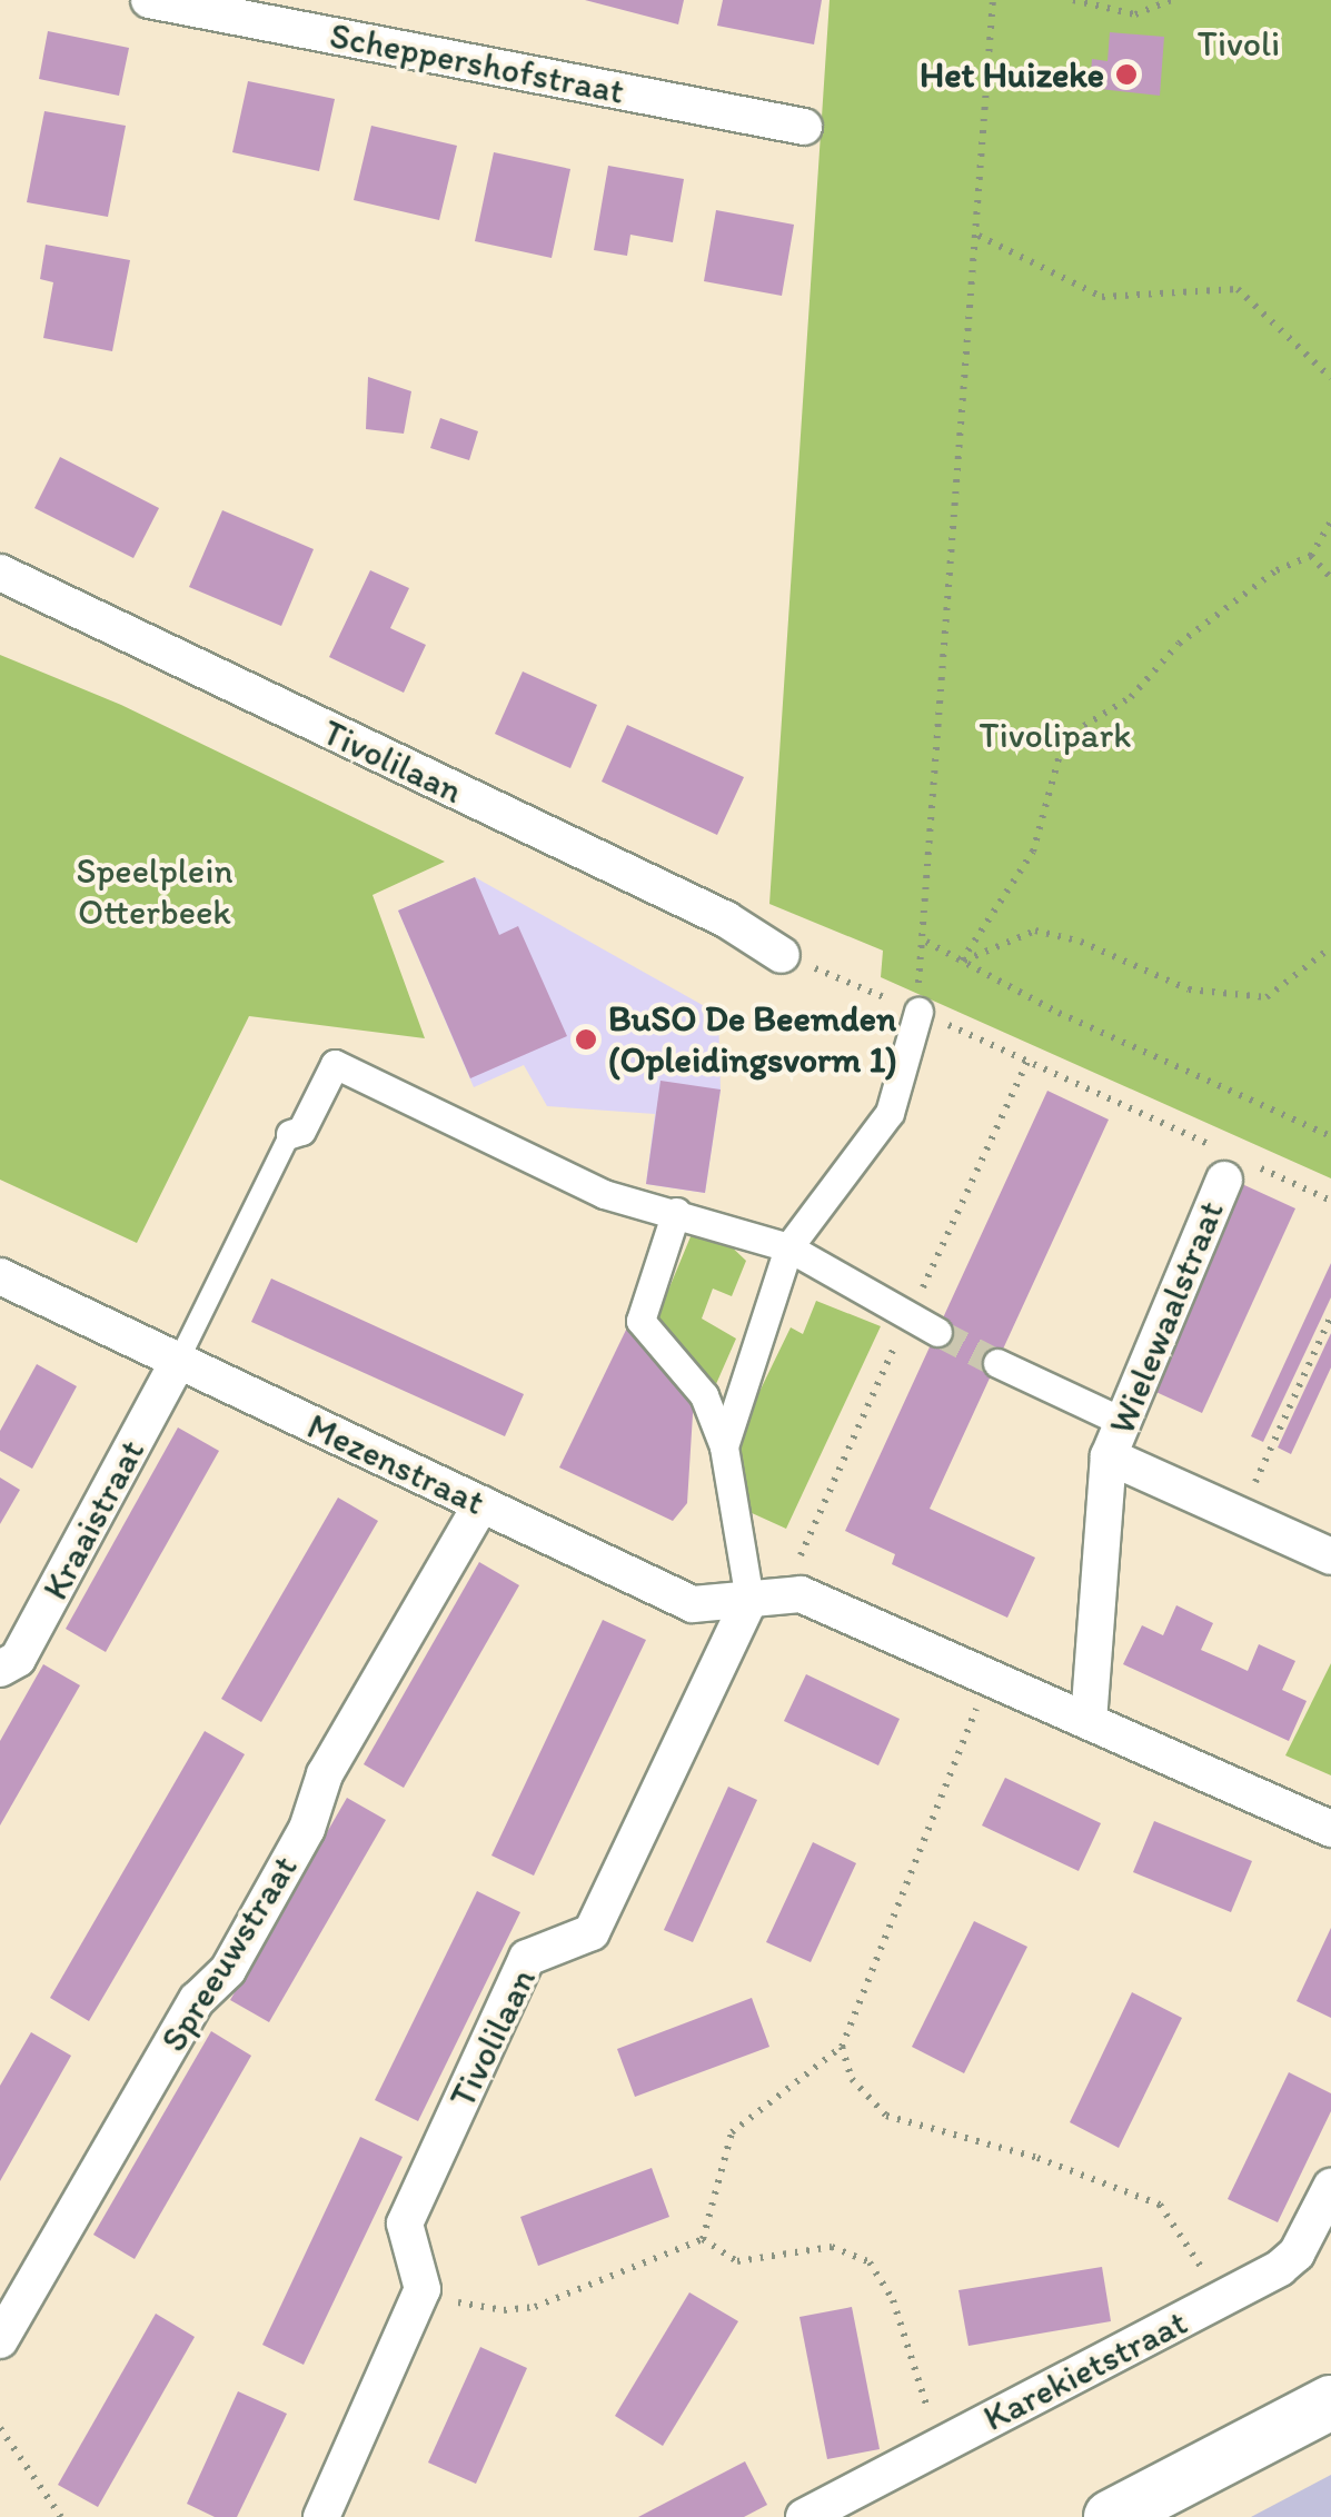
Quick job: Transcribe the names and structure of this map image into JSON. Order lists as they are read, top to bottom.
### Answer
{
  "streets": {
    "street": [
      "Scheppershofstraat",
      "Tivolilaan",
      "Wielewaalstraat",
      "Mezenstraat",
      "Kraaistraat",
      "Spreeuwstraat",
      "Karekietstraat"
    ]
  },
  "crossings": [
    ["Tivolilaan", "Mezenstraat"],
    ["Mezenstraat", "Kraaistraat"],
    ["Mezenstraat", "Spreeuwstraat"]
  ],
  "parks": ["Tivoli", "Tivolipark", "Speelplein Otterbeek"],
  "places": ["Het Huizeke", "BuSO De Beemden (Opleidingsvorm 1)"]
}
